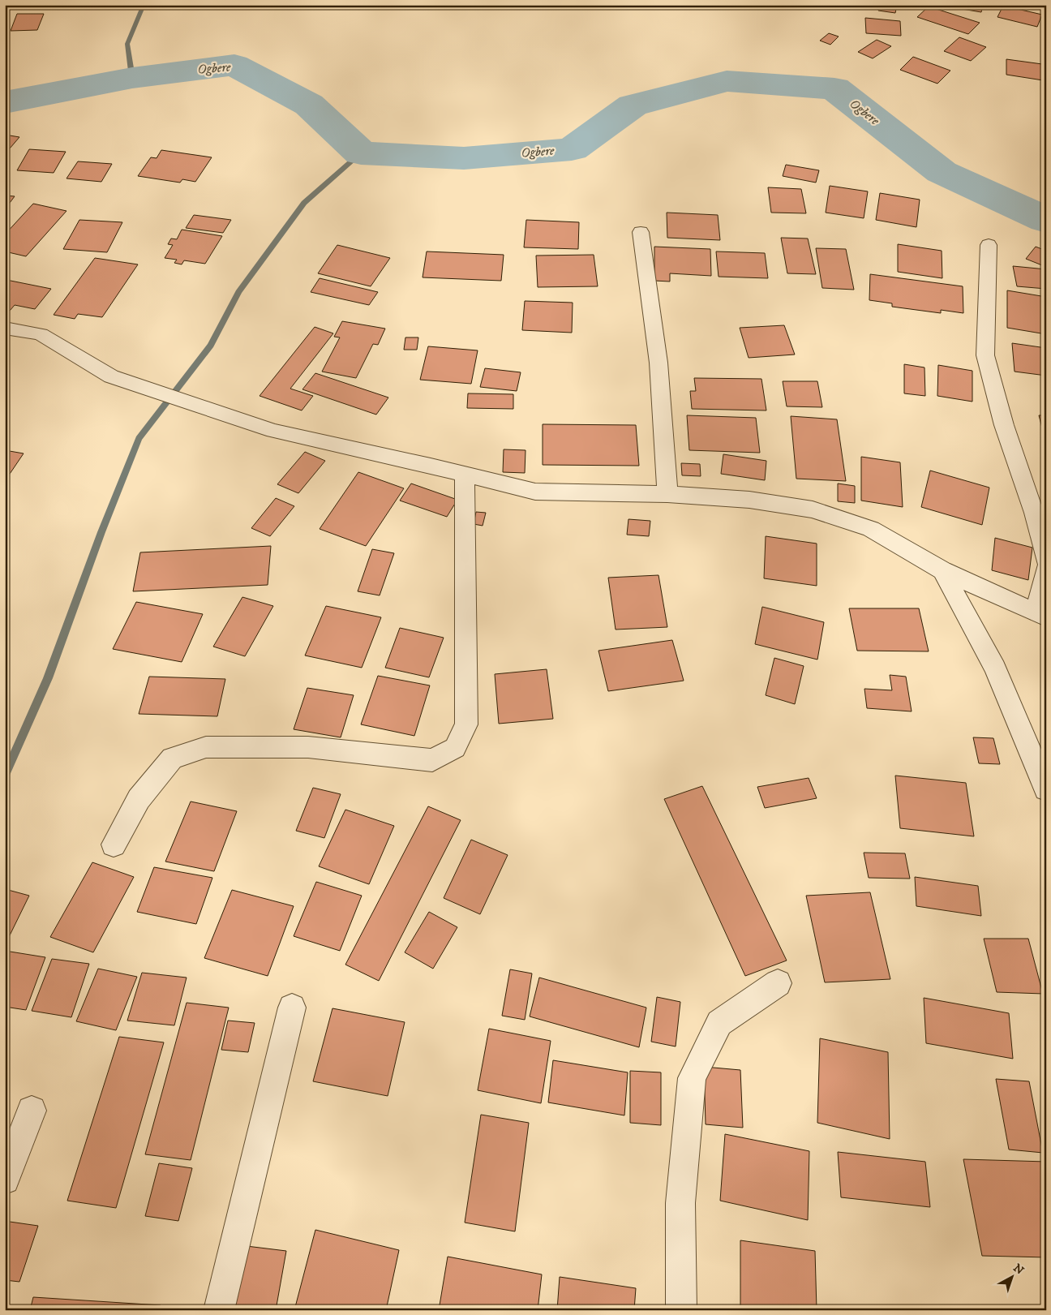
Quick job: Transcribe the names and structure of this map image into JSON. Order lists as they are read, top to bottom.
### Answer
{
  "water": ["Ogbere"],
  "north": "top right"
}
